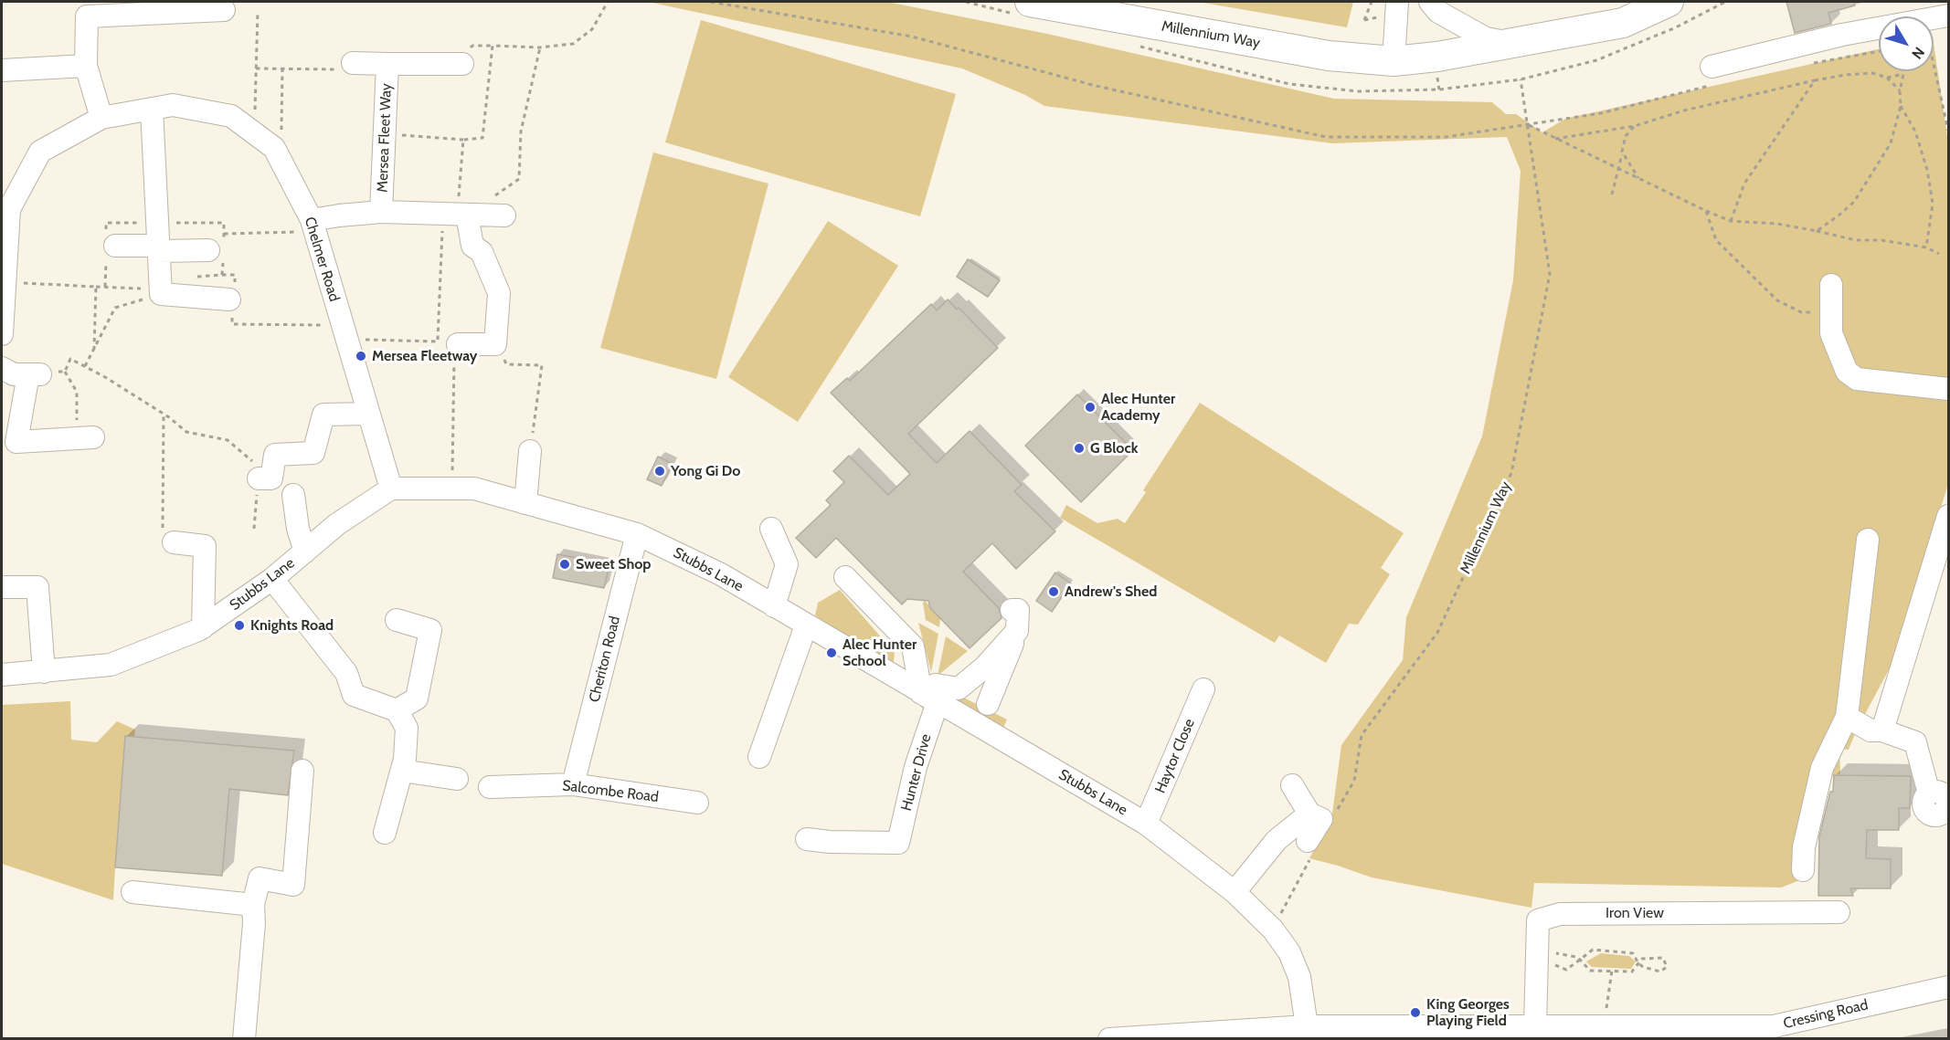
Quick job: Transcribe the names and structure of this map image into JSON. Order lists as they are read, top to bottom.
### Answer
{
  "streets": {
    "main road": ["Millennium Way"],
    "street": [
      "Mersea Fleet Way",
      "Chelmer Road",
      "Stubbs Lane",
      "Cheriton Road",
      "Haytor Close",
      "Hunter Drive",
      "Salcombe Road",
      "Iron View",
      "Cressing Road"
    ]
  },
  "crossings": [
    ["Mersea Fleet Way", "Chelmer Road"],
    ["Chelmer Road", "Stubbs Lane"],
    ["Stubbs Lane", "Cheriton Road"],
    ["Stubbs Lane", "Haytor Close"],
    ["Stubbs Lane", "Hunter Drive"],
    ["Stubbs Lane", "Cressing Road"],
    ["Cheriton Road", "Salcombe Road"],
    ["Iron View", "Cressing Road"]
  ],
  "places": [
    "Mersea Fleetway",
    "Alec Hunter Academy",
    "G Block",
    "Yong Gi Do",
    "Sweet Shop",
    "Andrew's Shed",
    "Knights Road",
    "Alec Hunter School",
    "King Georges Playing Field"
  ],
  "north": "bottom right"
}
